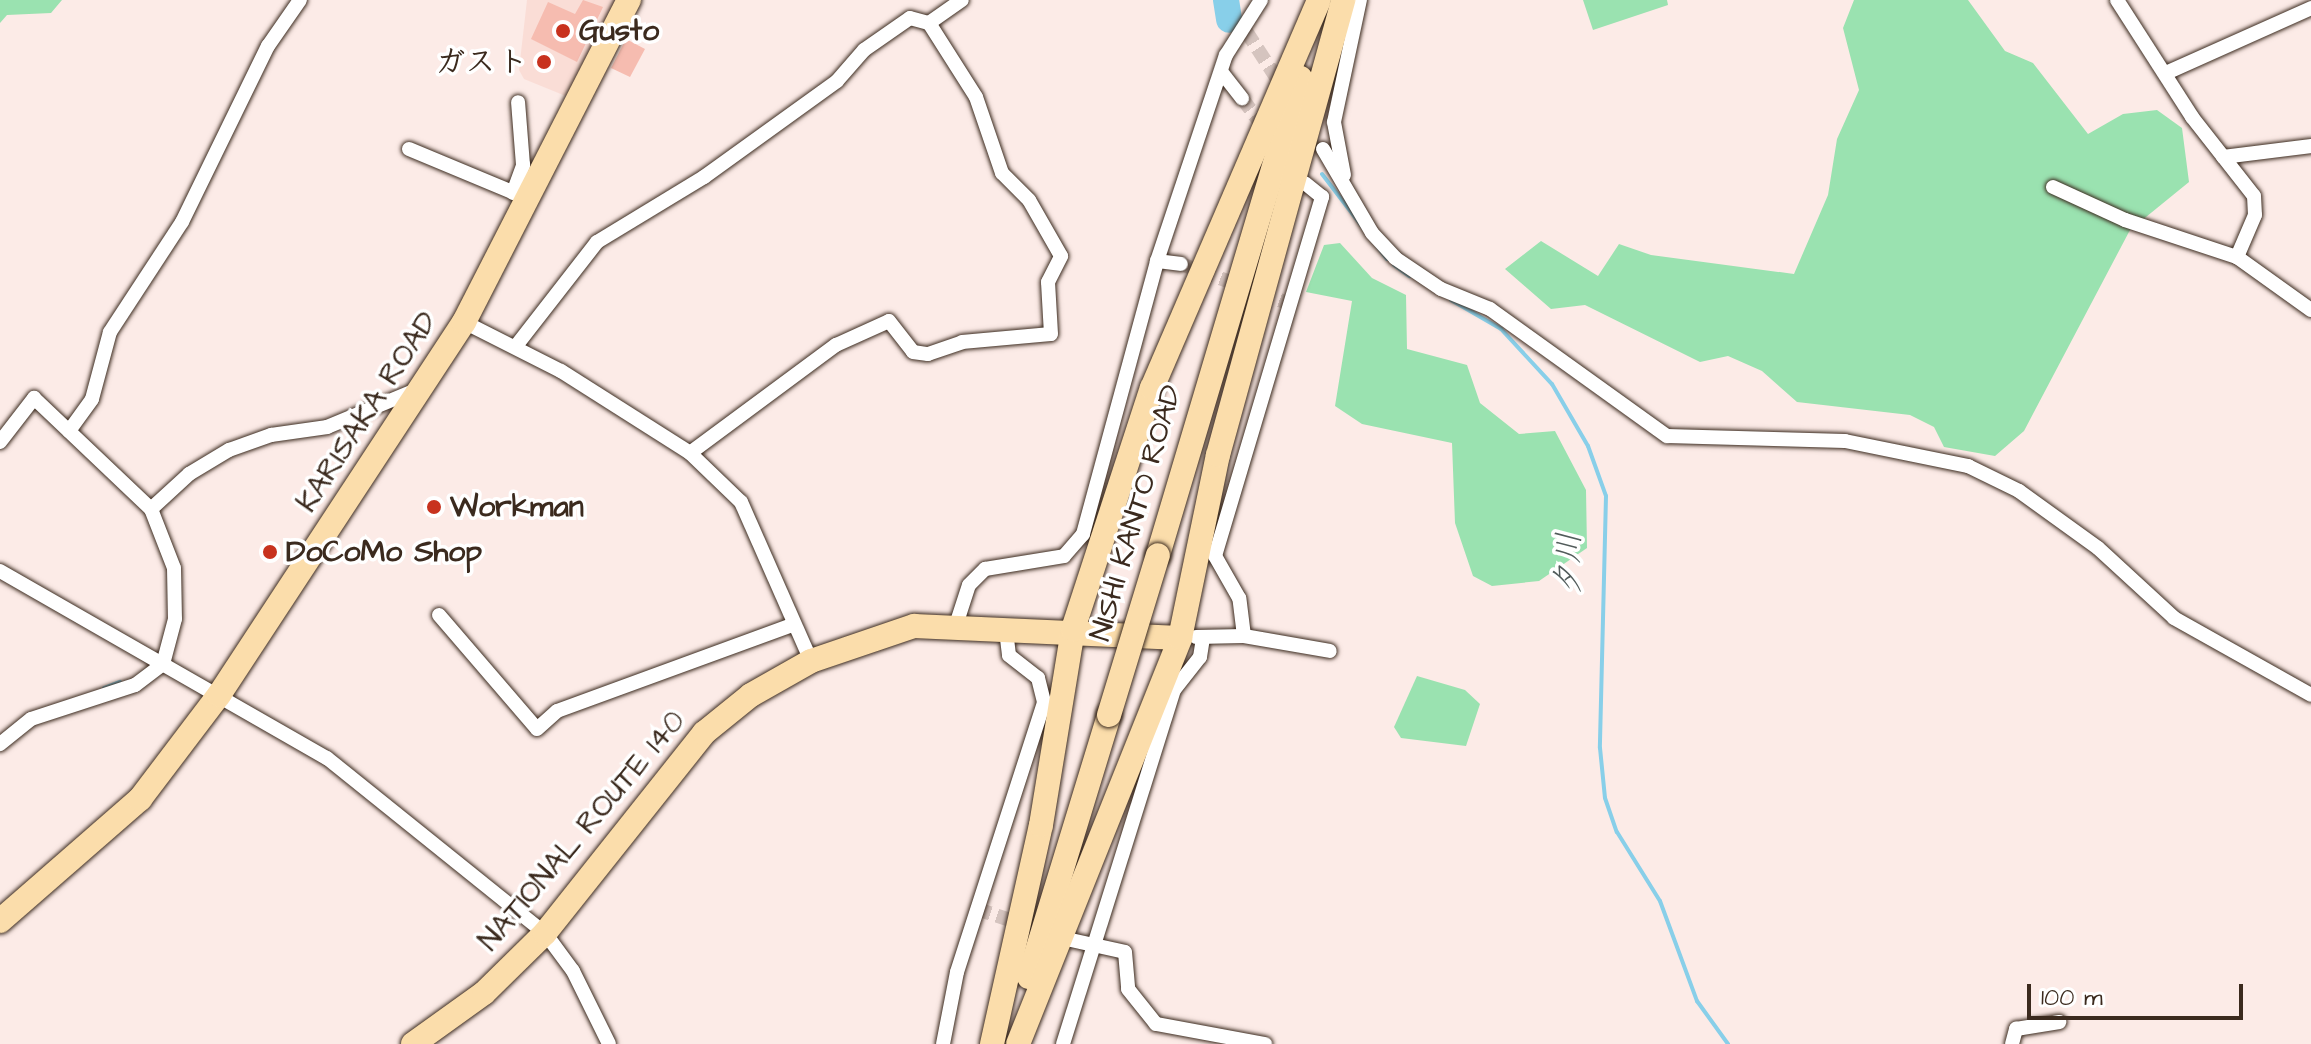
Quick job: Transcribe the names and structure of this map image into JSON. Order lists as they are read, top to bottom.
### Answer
{
  "streets": {
    "highway": ["KARISAKA ROAD", "NISHI KANTO ROAD", "NATIONAL ROUTE 140"]
  },
  "water": ["夕川"],
  "places": [
    "Gusto",
    "ガスト",
    "Workman",
    "DoCoMo Shop"
  ],
  "scale_bar": "100 m"
}
